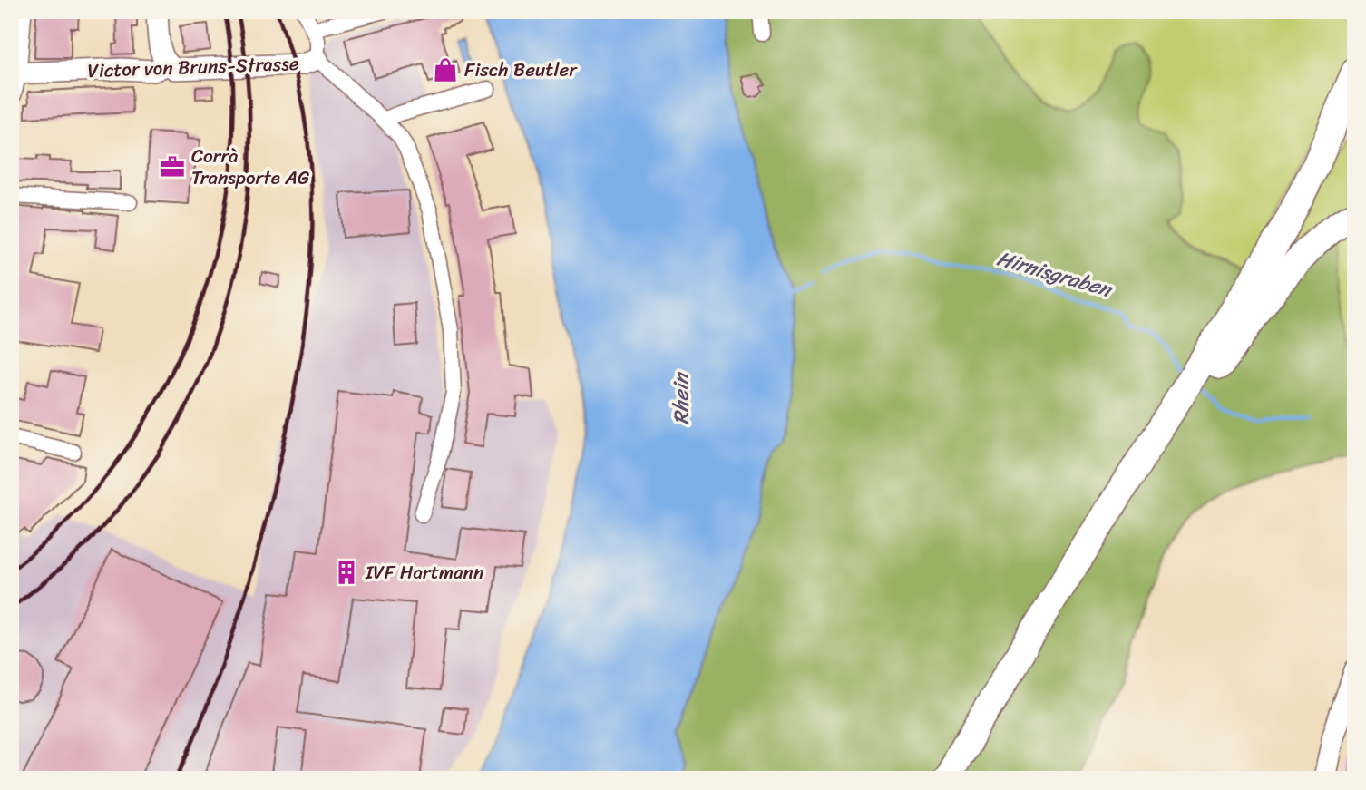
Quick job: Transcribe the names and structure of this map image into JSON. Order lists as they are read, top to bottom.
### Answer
{
  "streets": {
    "street": ["Victor von Bruns-Strasse"]
  },
  "water": ["Hirnisgraben", "Rhein"],
  "places": {
    "shop": ["Fisch Beutler"],
    "office": ["Corrà Transporte AG"],
    "building": ["IVF Hartmann"]
  }
}
